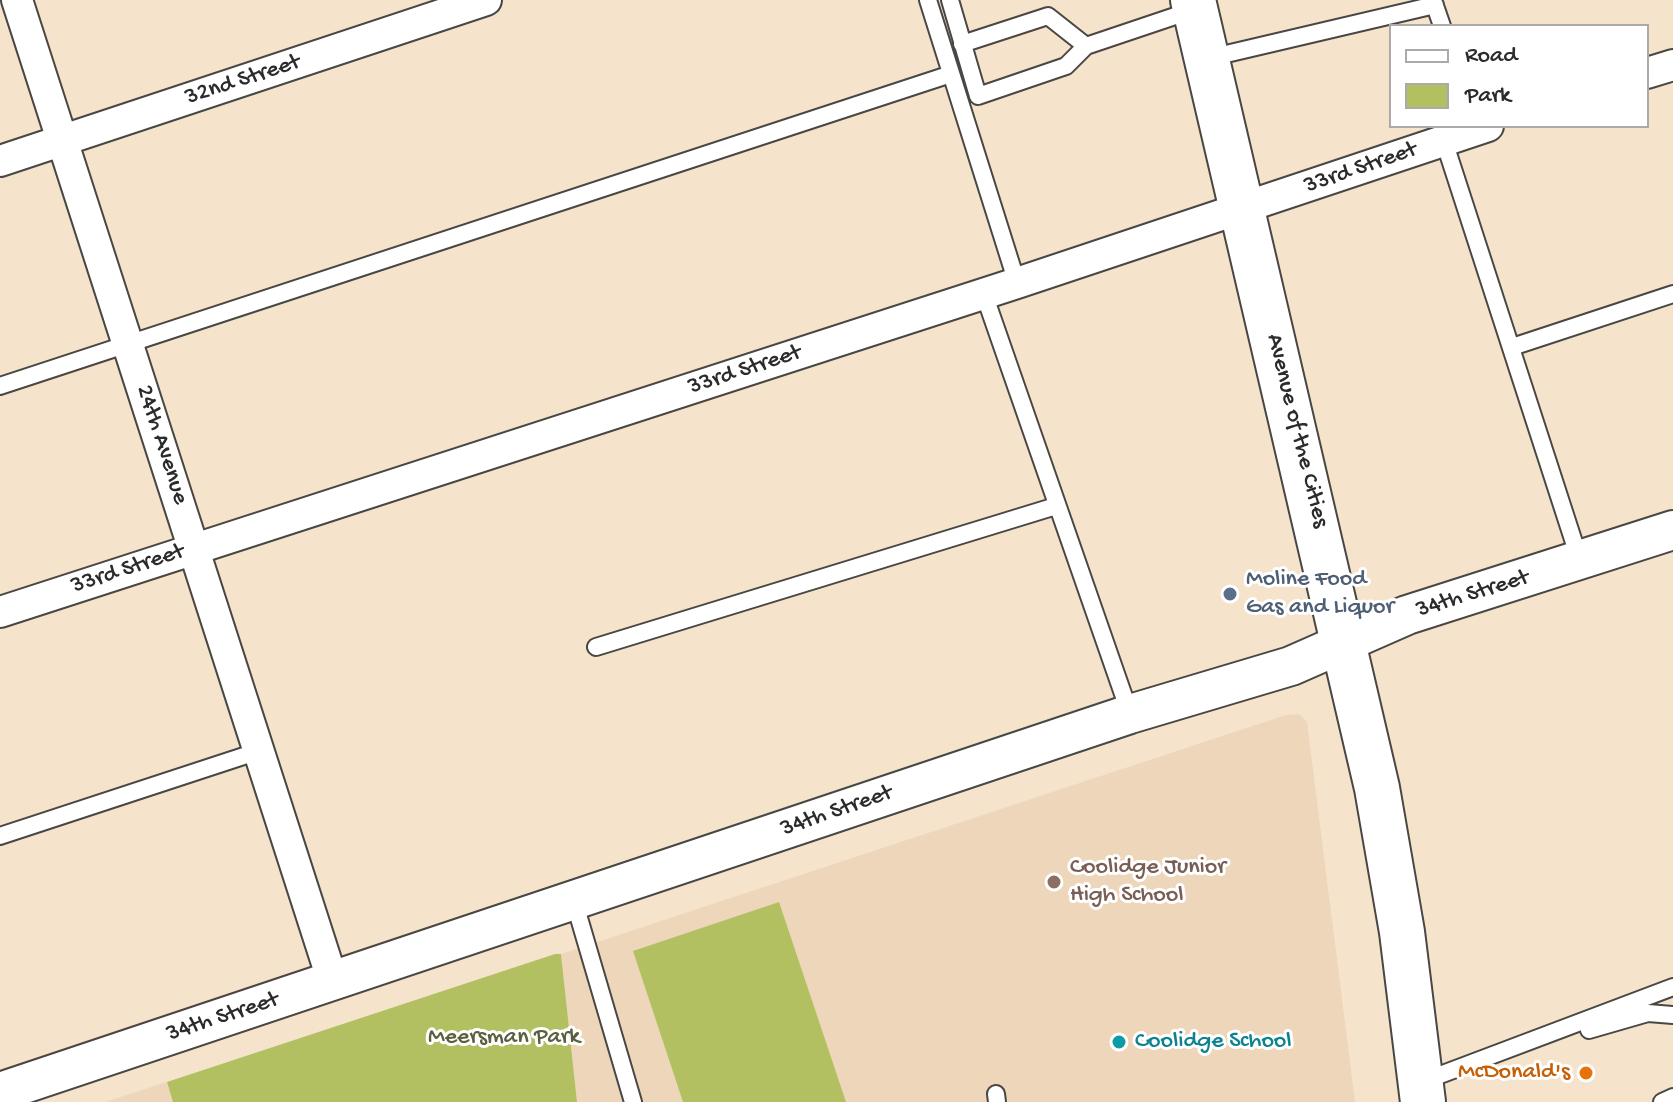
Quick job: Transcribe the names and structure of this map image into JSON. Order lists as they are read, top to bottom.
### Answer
{
  "streets": {
    "main road": ["Avenue of the Cities"],
    "street": [
      "32nd Street",
      "33rd Street",
      "24th Avenue",
      "34th Street"
    ]
  },
  "crossings": [
    ["32nd Street", "24th Avenue"],
    ["33rd Street", "Avenue of the Cities"],
    ["33rd Street", "24th Avenue"],
    ["Avenue of the Cities", "34th Street"],
    ["24th Avenue", "34th Street"]
  ],
  "parks": ["Meersman Park"],
  "places": [
    "Moline Food Gas and Liquor",
    "Coolidge Junior High School",
    "Coolidge School",
    "McDonald's"
  ],
  "legend": ["Road", "Park"]
}
